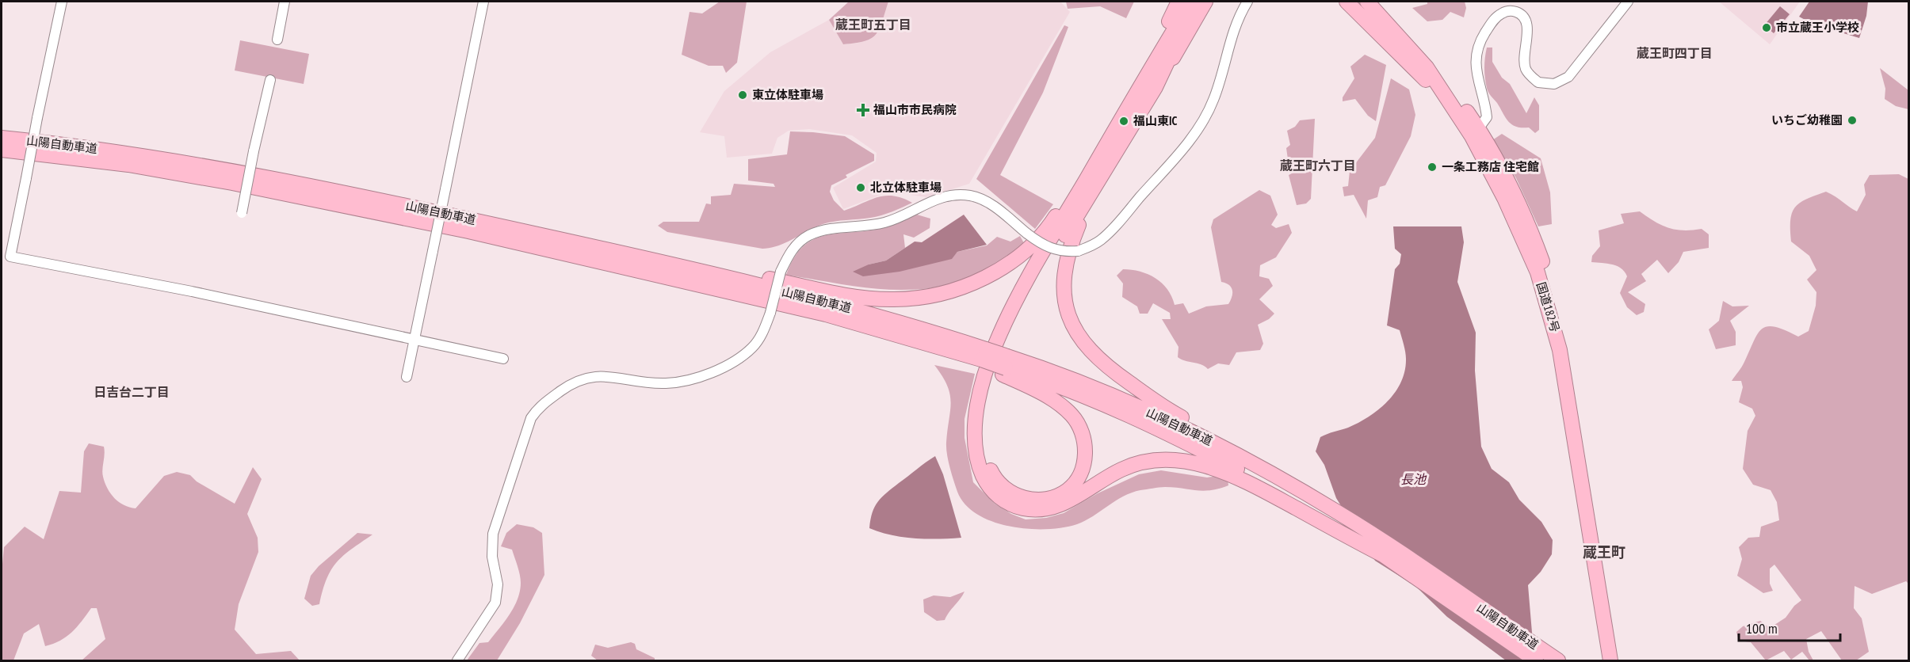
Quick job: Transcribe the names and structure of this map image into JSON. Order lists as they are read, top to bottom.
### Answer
{
  "streets": {
    "highway": ["山陽自動車道", "国道182号"]
  },
  "districts": [
    "蔵王町五丁目",
    "蔵王町四丁目",
    "蔵王町六丁目",
    "日吉台二丁目",
    "蔵王町"
  ],
  "water": ["長池"],
  "places": {
    "other": [
      "市立蔵王小学校",
      "東立体駐車場",
      "いちご幼稚園",
      "福山東IC",
      "一条工務店 住宅館",
      "北立体駐車場"
    ],
    "health": ["福山市市民病院"]
  },
  "scale_bar": "100 m"
}
